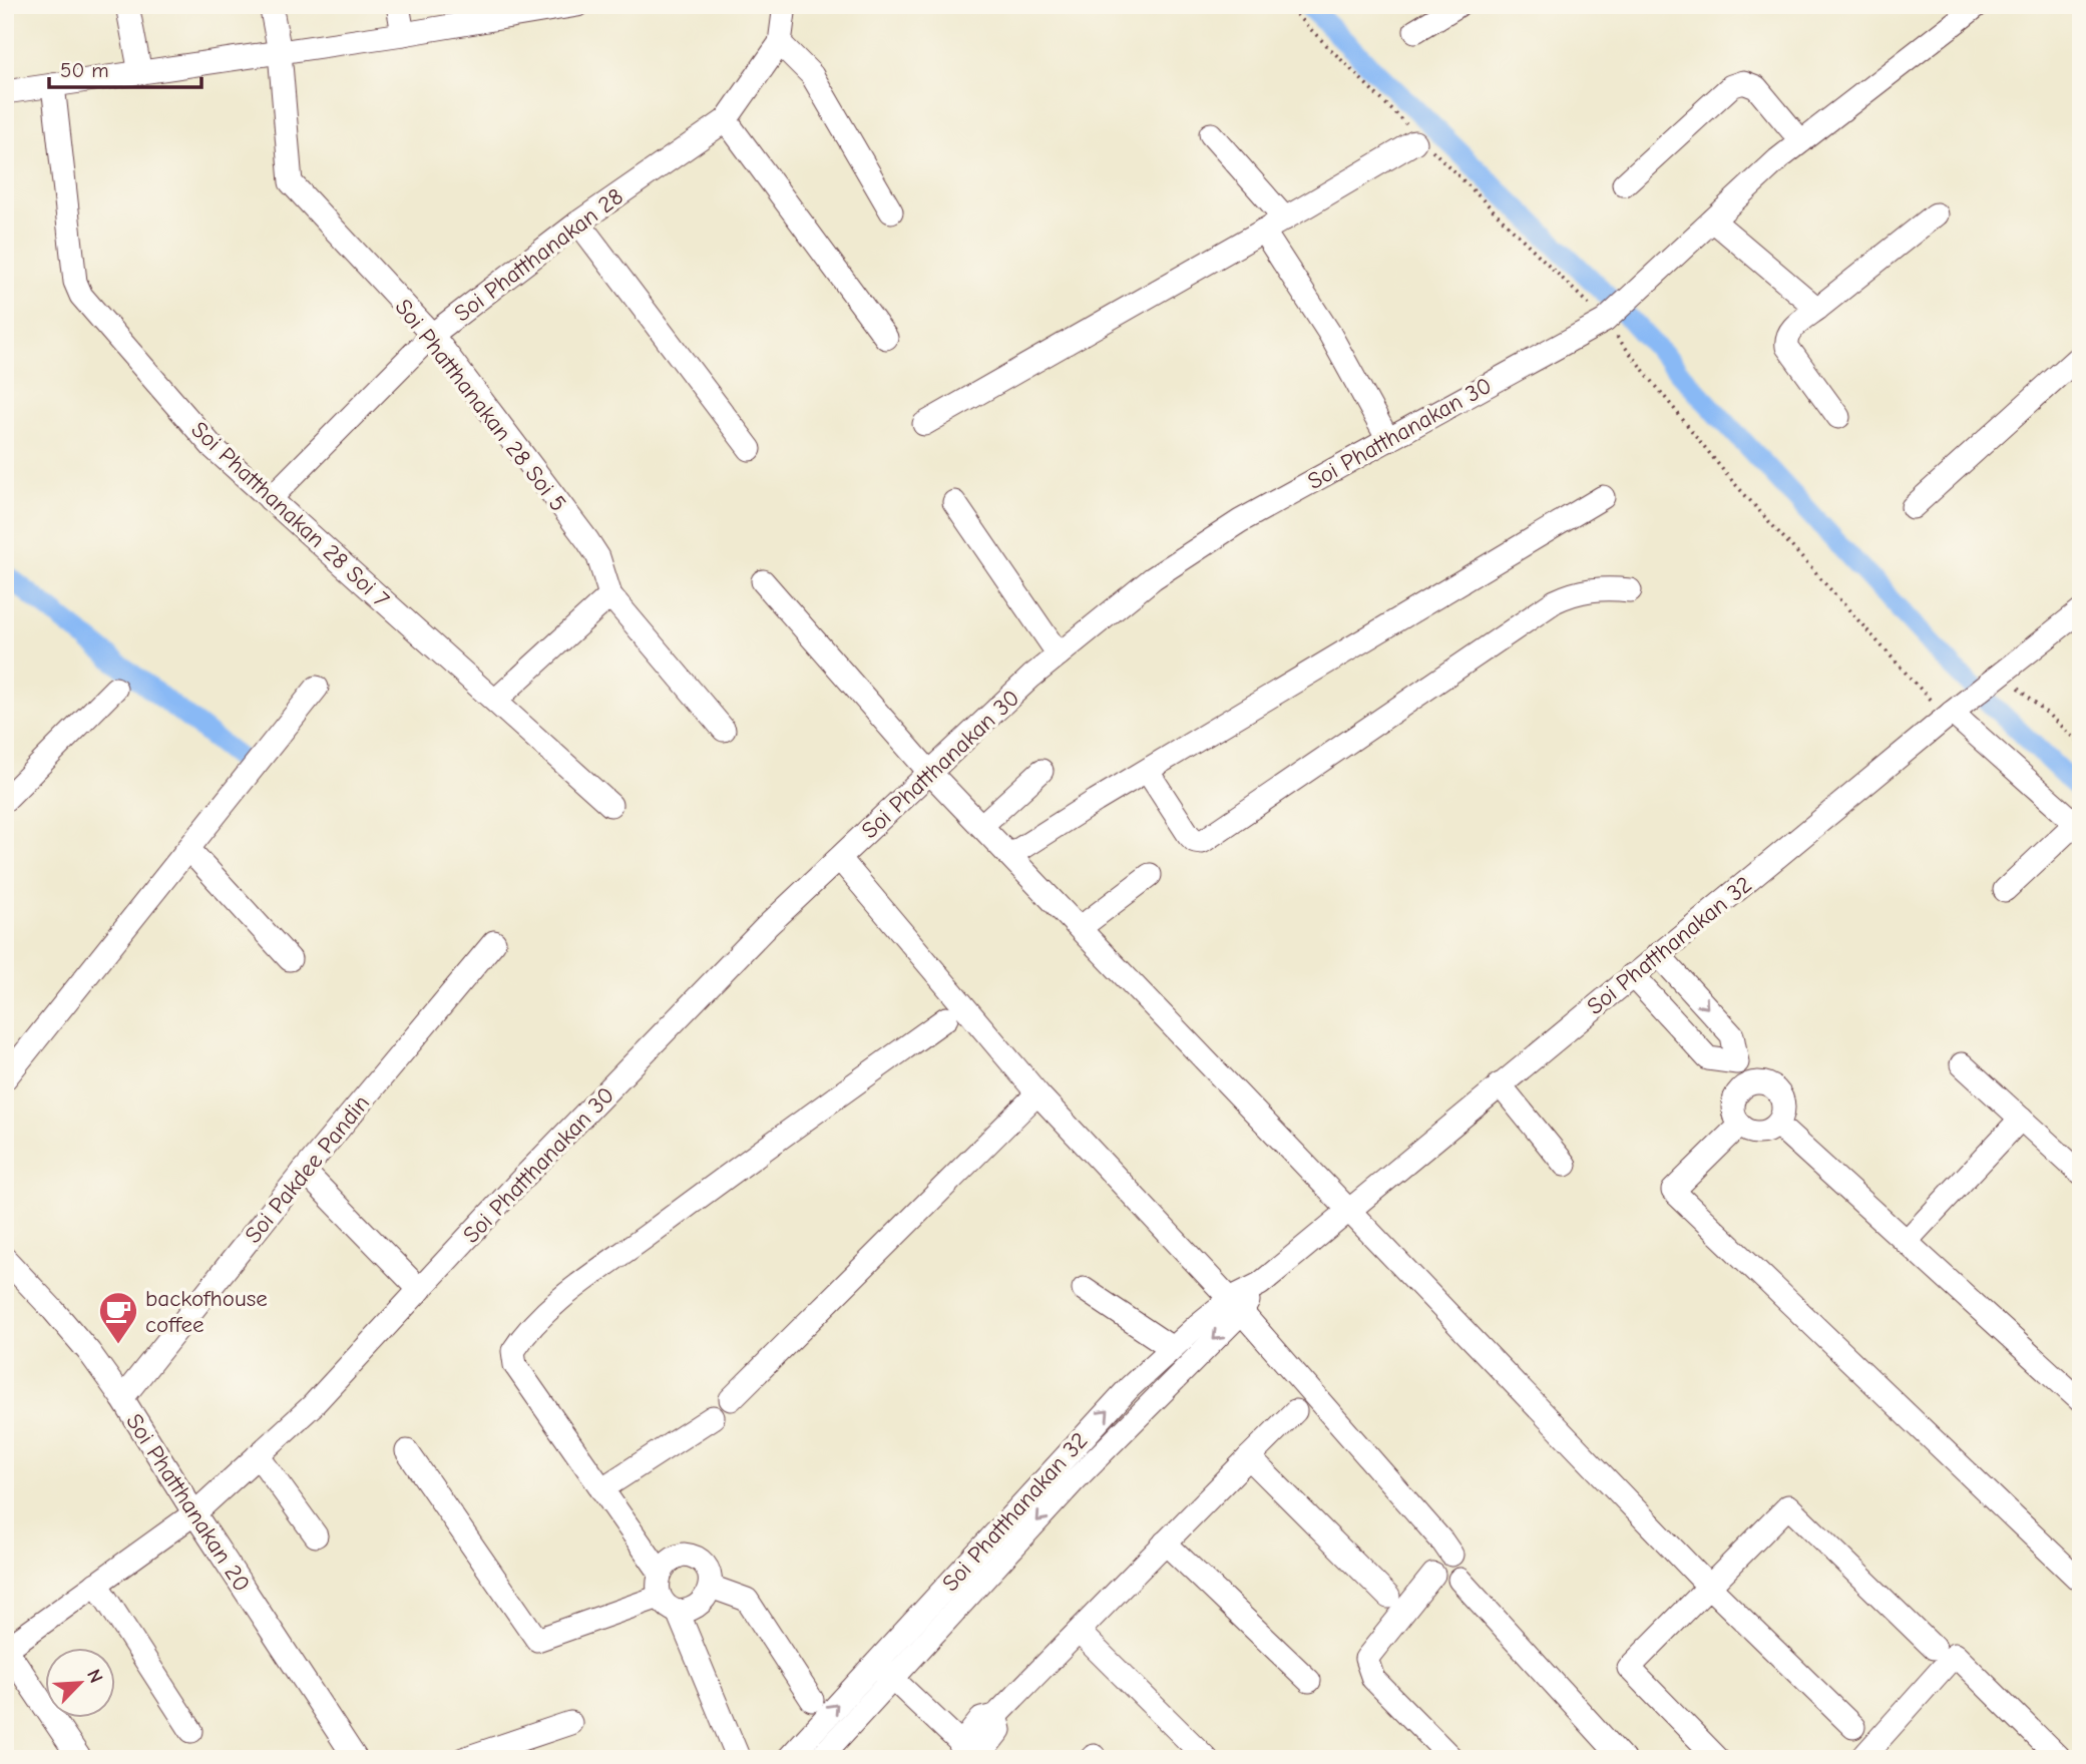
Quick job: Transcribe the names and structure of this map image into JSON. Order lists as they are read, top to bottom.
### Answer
{
  "streets": {
    "street": [
      "Soi Phatthanakan 28",
      "Soi Phatthanakan 28 Soi 5",
      "Soi Phatthanakan 30",
      "Soi Phatthanakan 28 Soi 7",
      "Soi Phatthanakan 32",
      "Soi Pakdee Pandin",
      "Soi Phatthanakan 20"
    ]
  },
  "crossings": [
    ["Soi Phatthanakan 28", "Soi Phatthanakan 28 Soi 5"],
    ["Soi Phatthanakan 28", "Soi Phatthanakan 28 Soi 7"],
    ["Soi Phatthanakan 30", "Soi Phatthanakan 20"],
    ["Soi Pakdee Pandin", "Soi Phatthanakan 20"]
  ],
  "places": {
    "cafe": ["backofhouse coffee"]
  },
  "scale_bar": "50 m",
  "north": "top right"
}
